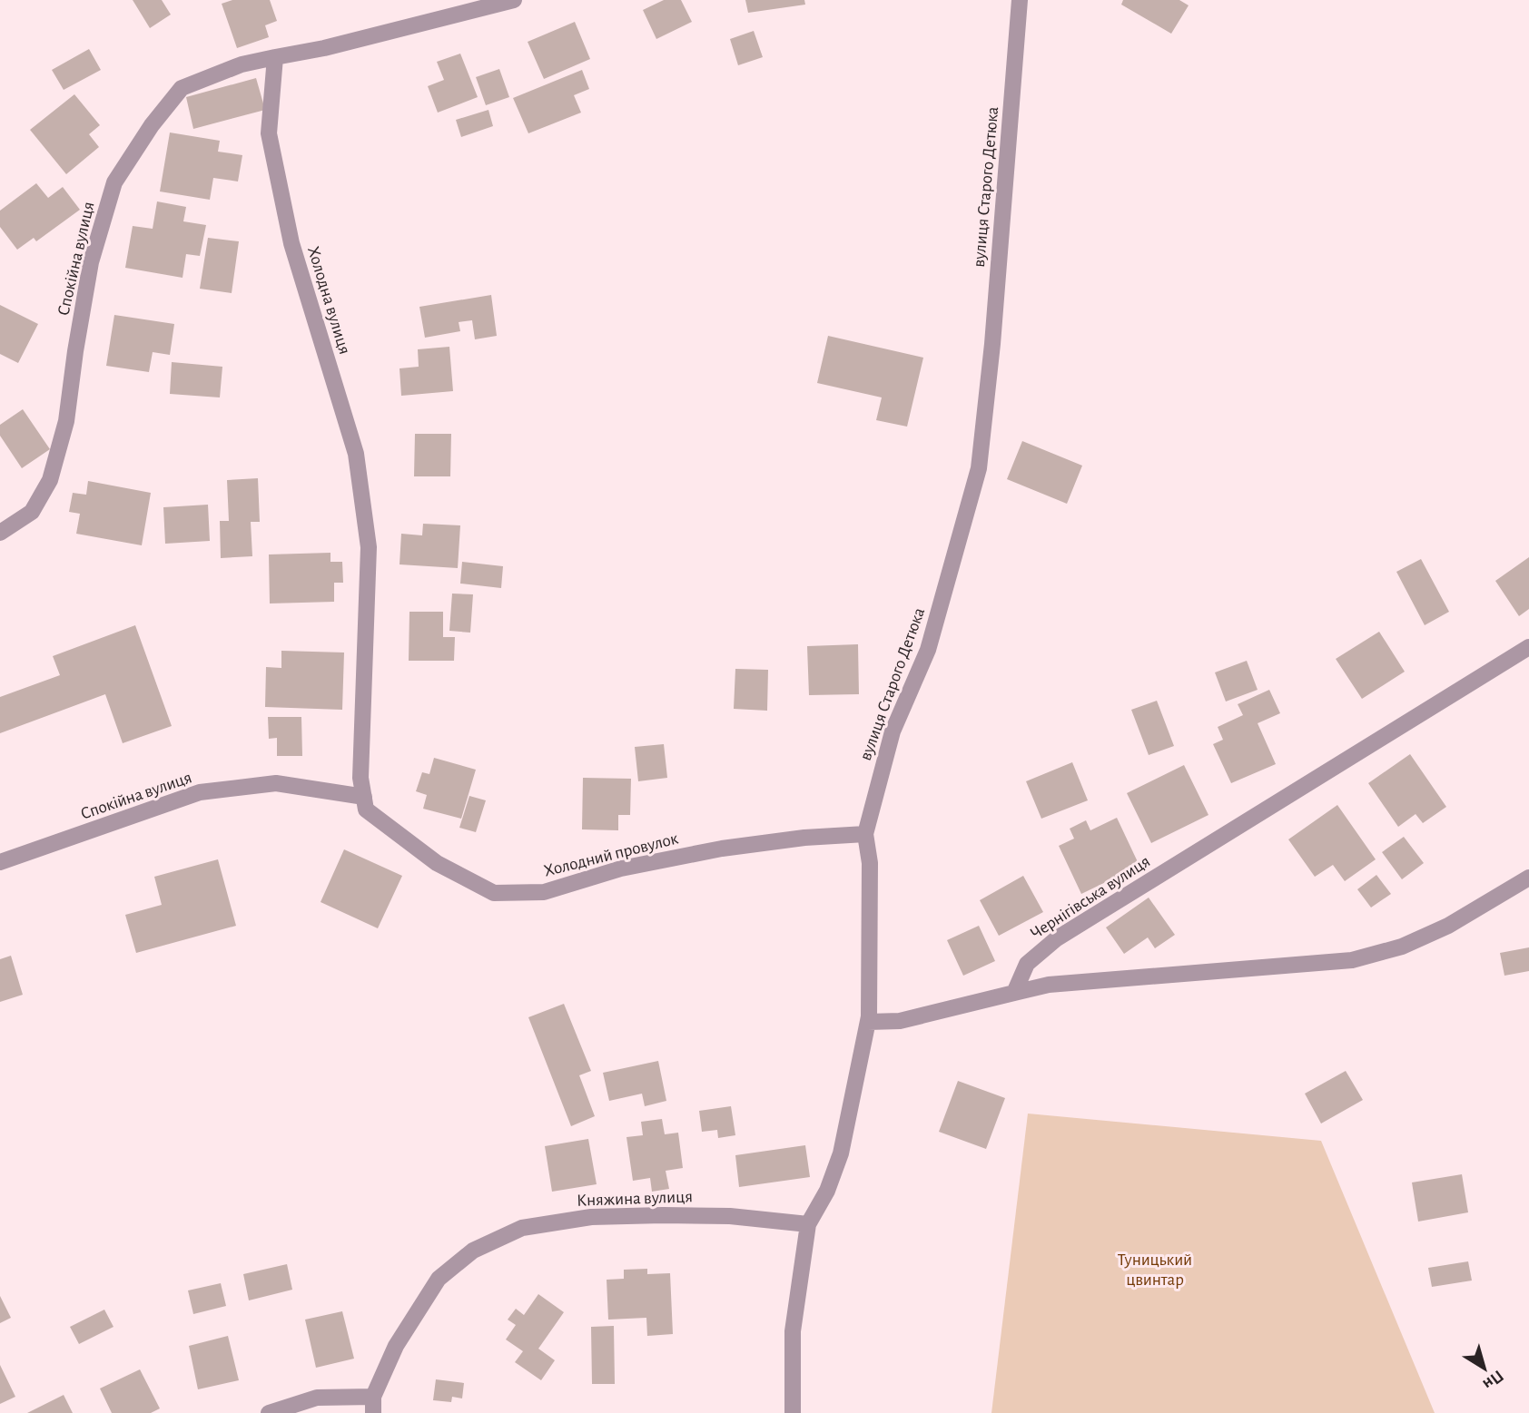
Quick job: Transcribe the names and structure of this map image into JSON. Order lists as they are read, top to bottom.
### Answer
{
  "streets": {
    "street": [
      "вулиця Старого Детюка",
      "Спокійна вулиця",
      "Холодна вулиця",
      "Холодний провулок",
      "Чернігівська вулиця",
      "Княжина вулиця"
    ]
  },
  "crossings": [
    ["вулиця Старого Детюка", "Холодний провулок"],
    ["вулиця Старого Детюка", "Княжина вулиця"],
    ["Спокійна вулиця", "Холодна вулиця"],
    ["Спокійна вулиця", "Холодний провулок"],
    ["Холодна вулиця", "Холодний провулок"]
  ],
  "parks": ["Туницький цвинтар"],
  "north": "bottom right"
}
